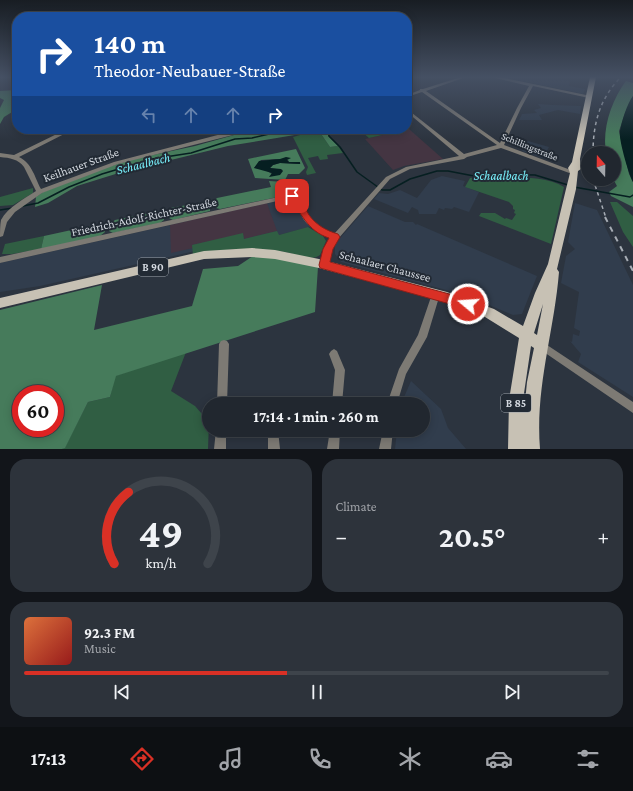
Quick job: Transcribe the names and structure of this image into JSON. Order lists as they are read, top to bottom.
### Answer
{
  "streets": {
    "main road": ["Schaalaer Chaussee", "B 90", "B 85"],
    "street": ["Schillingstraße", "Keilhauer Straße", "Friedrich-Adolf-Richter-Straße"]
  },
  "crossings": [
    ["Schillingstraße", "B 85"],
    ["Schaalaer Chaussee", "B 85"]
  ],
  "water": ["Schaalbach"],
  "north": "top",
  "page": {
    "turn": ["140 m", "Theodor-Neubauer-Straße"],
    "limit": "60",
    "trip": "17:14 · 1 min · 260 m",
    "tile": "Climate",
    "heat": ["−", "20.5°", "+"],
    "song": ["92.3 FM", "Music"],
    "tabs": "17:13",
    "gauge": ["49", "km/h"]
  }
}
